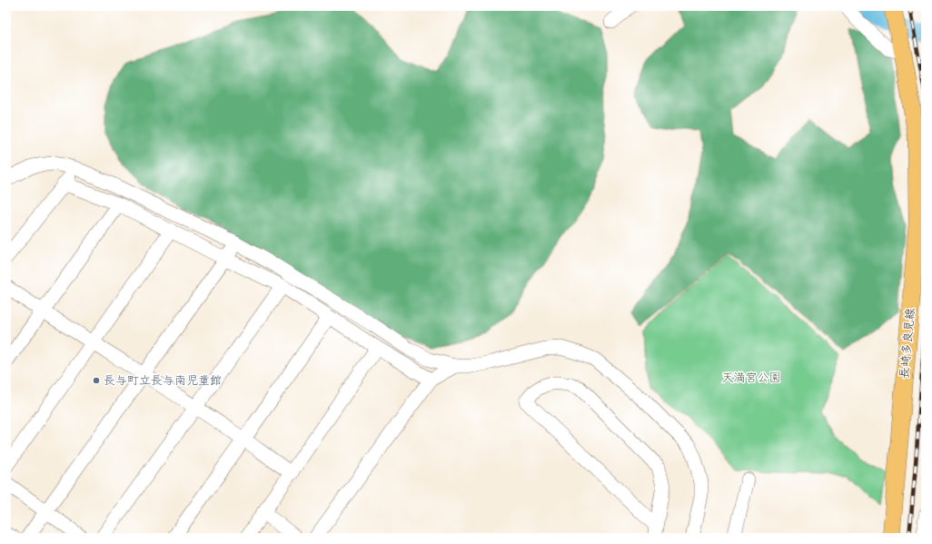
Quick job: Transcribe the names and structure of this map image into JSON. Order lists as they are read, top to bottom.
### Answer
{
  "streets": {
    "main road": ["長崎多良見線"]
  },
  "parks": ["天満宮公園"],
  "places": ["長与町立長与南児童館"]
}
